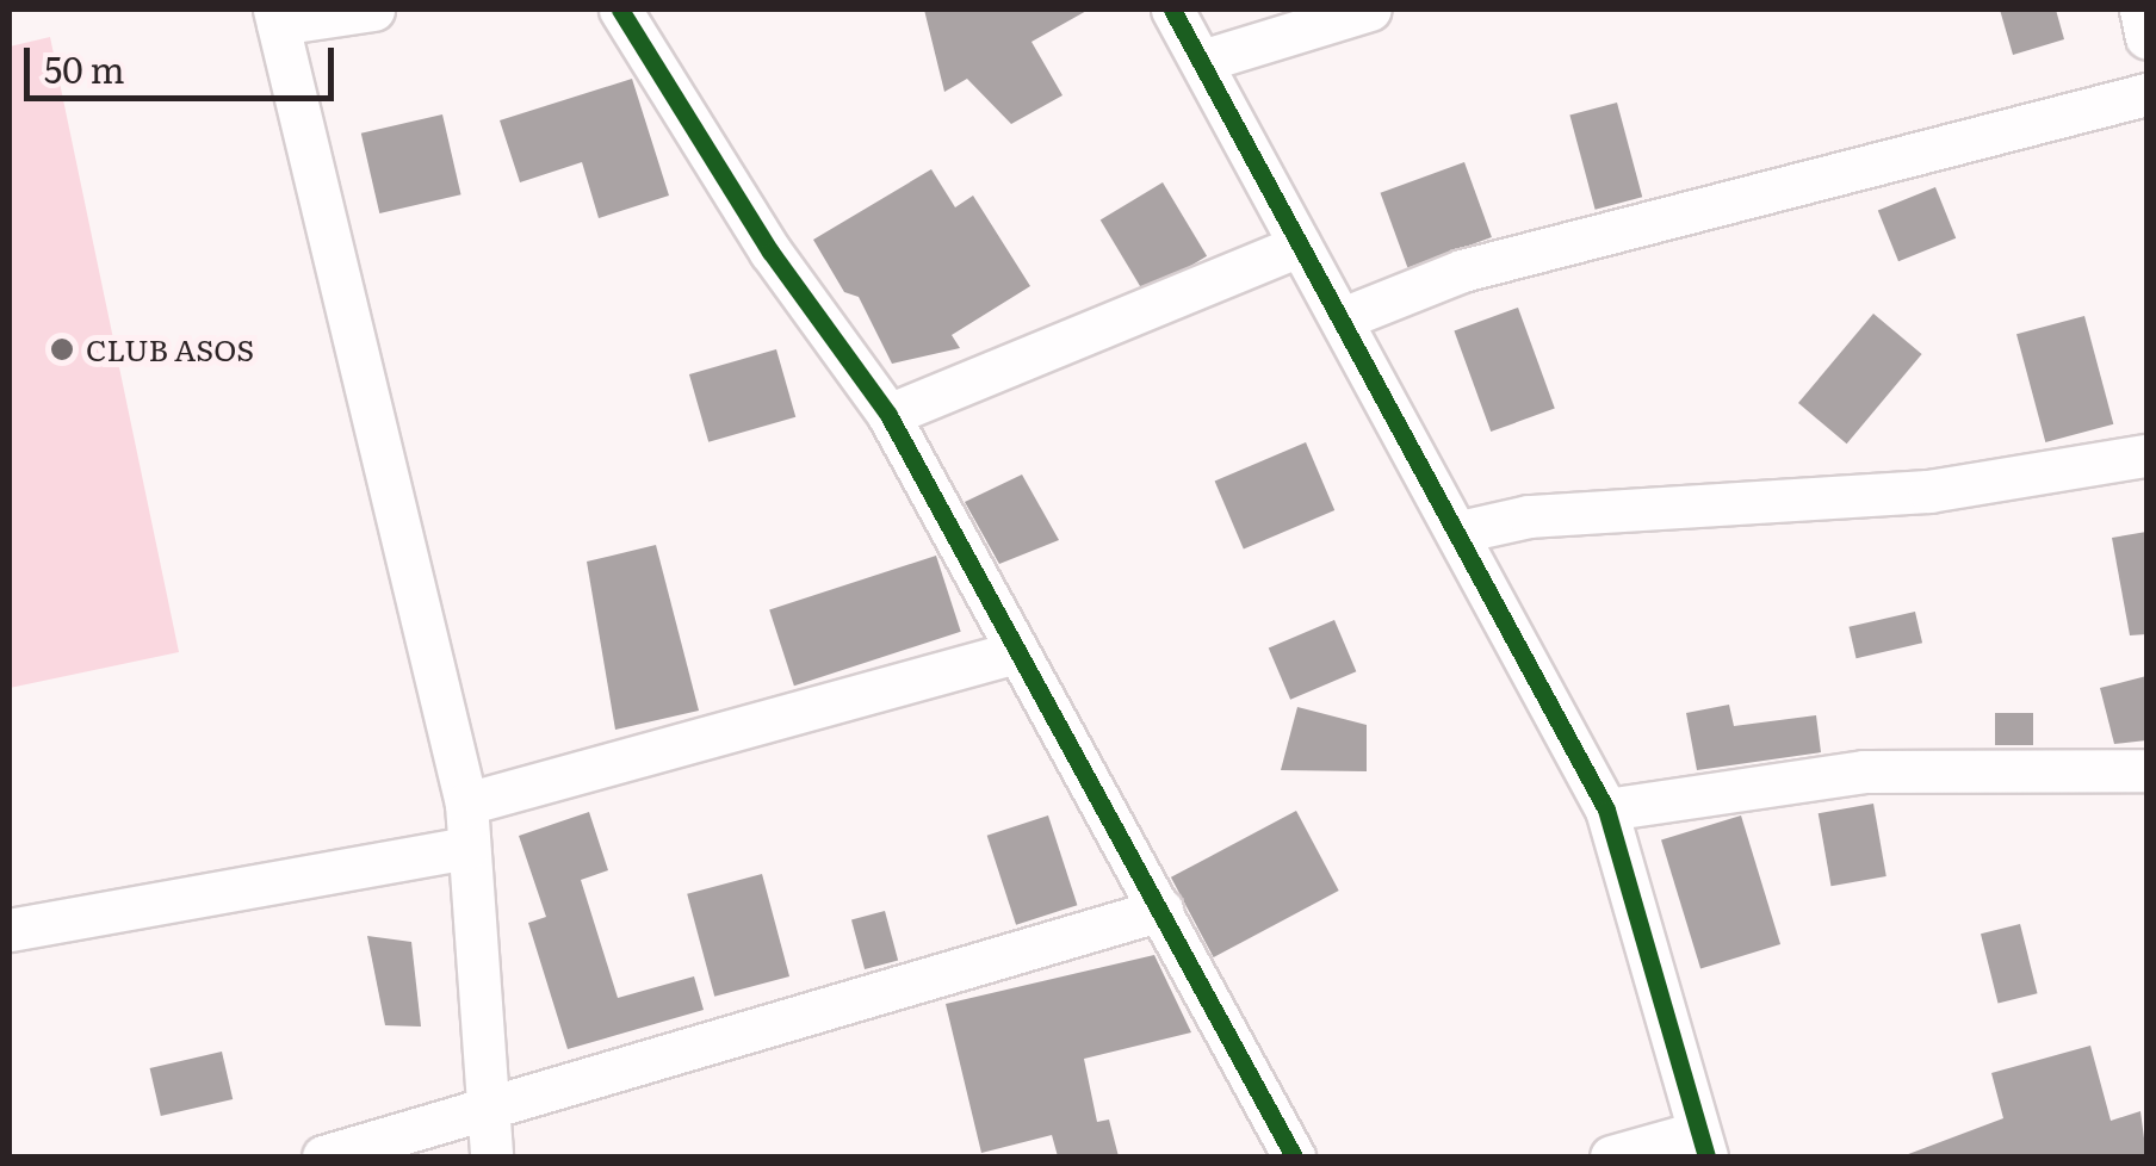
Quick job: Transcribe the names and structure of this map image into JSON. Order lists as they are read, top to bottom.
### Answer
{
  "places": ["CLUB ASOS"],
  "scale_bar": "50 m"
}
